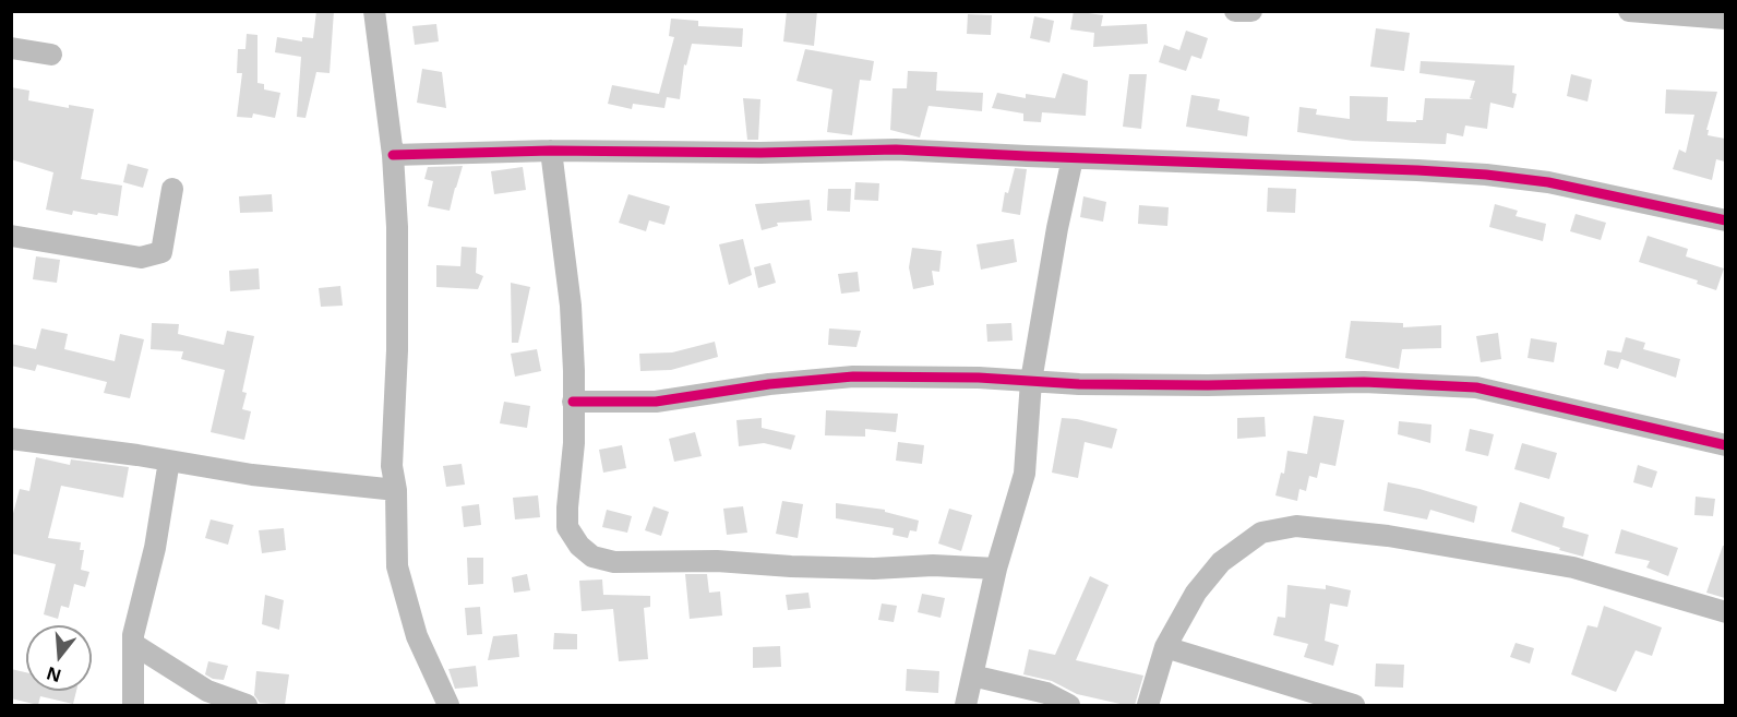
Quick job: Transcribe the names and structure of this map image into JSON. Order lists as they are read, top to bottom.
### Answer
{
  "north": "bottom"
}
